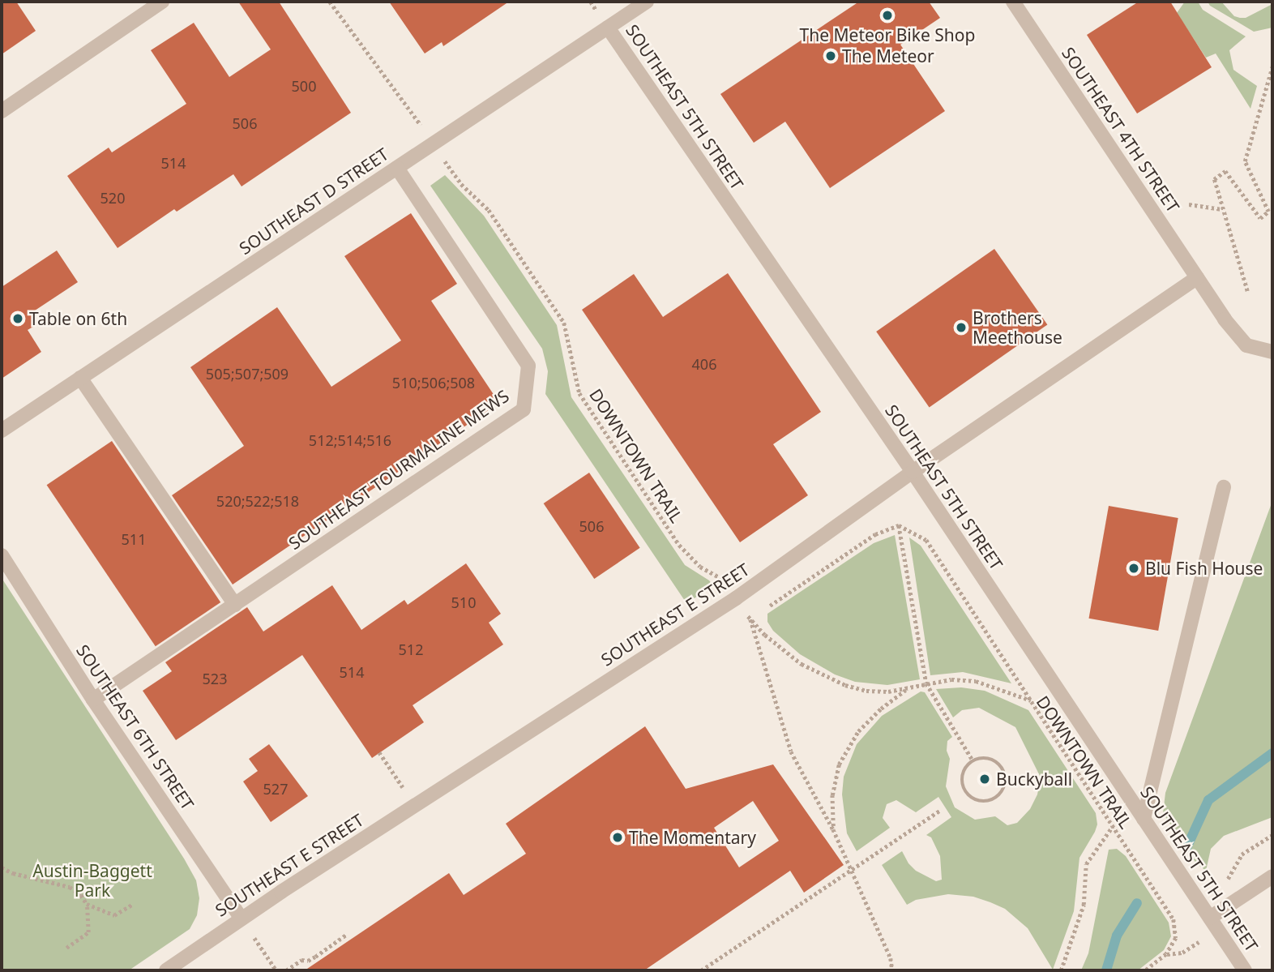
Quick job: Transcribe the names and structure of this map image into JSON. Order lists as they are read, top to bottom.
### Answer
{
  "streets": {
    "street": [
      "SOUTHEAST 5TH STREET",
      "SOUTHEAST 4TH STREET",
      "SOUTHEAST D STREET",
      "SOUTHEAST TOURMALINE MEWS",
      "SOUTHEAST E STREET",
      "SOUTHEAST 6TH STREET"
    ],
    "path": ["DOWNTOWN TRAIL"]
  },
  "crossings": [
    ["SOUTHEAST 5TH STREET", "SOUTHEAST D STREET"],
    ["SOUTHEAST 5TH STREET", "SOUTHEAST E STREET"],
    ["SOUTHEAST 4TH STREET", "SOUTHEAST E STREET"],
    ["SOUTHEAST D STREET", "SOUTHEAST TOURMALINE MEWS"],
    ["SOUTHEAST TOURMALINE MEWS", "SOUTHEAST 6TH STREET"],
    ["SOUTHEAST E STREET", "SOUTHEAST 6TH STREET"]
  ],
  "parks": ["Austin-Baggett Park"],
  "places": [
    "The Meteor Bike Shop",
    "The Meteor",
    "Table on 6th",
    "Brothers Meethouse",
    "Blu Fish House",
    "Buckyball",
    "The Momentary"
  ],
  "house_numbers": [
    "500",
    "506",
    "514",
    "520",
    "406",
    "505;507;509",
    "510;506;508",
    "512;514;516",
    "520;522;518",
    "506",
    "511",
    "510",
    "512",
    "514",
    "523",
    "527"
  ]
}
